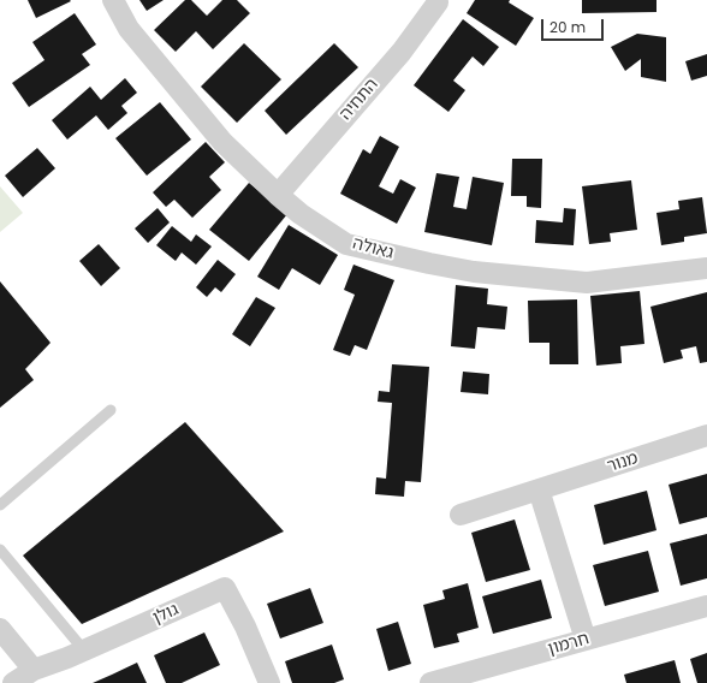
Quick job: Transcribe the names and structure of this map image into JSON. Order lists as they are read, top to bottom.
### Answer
{
  "streets": {
    "street": [
      "התחיה",
      "גאולה",
      "מנור",
      "גולן",
      "חרמון"
    ]
  },
  "crossings": [
    ["התחיה", "גאולה"]
  ],
  "scale_bar": "20 m"
}
